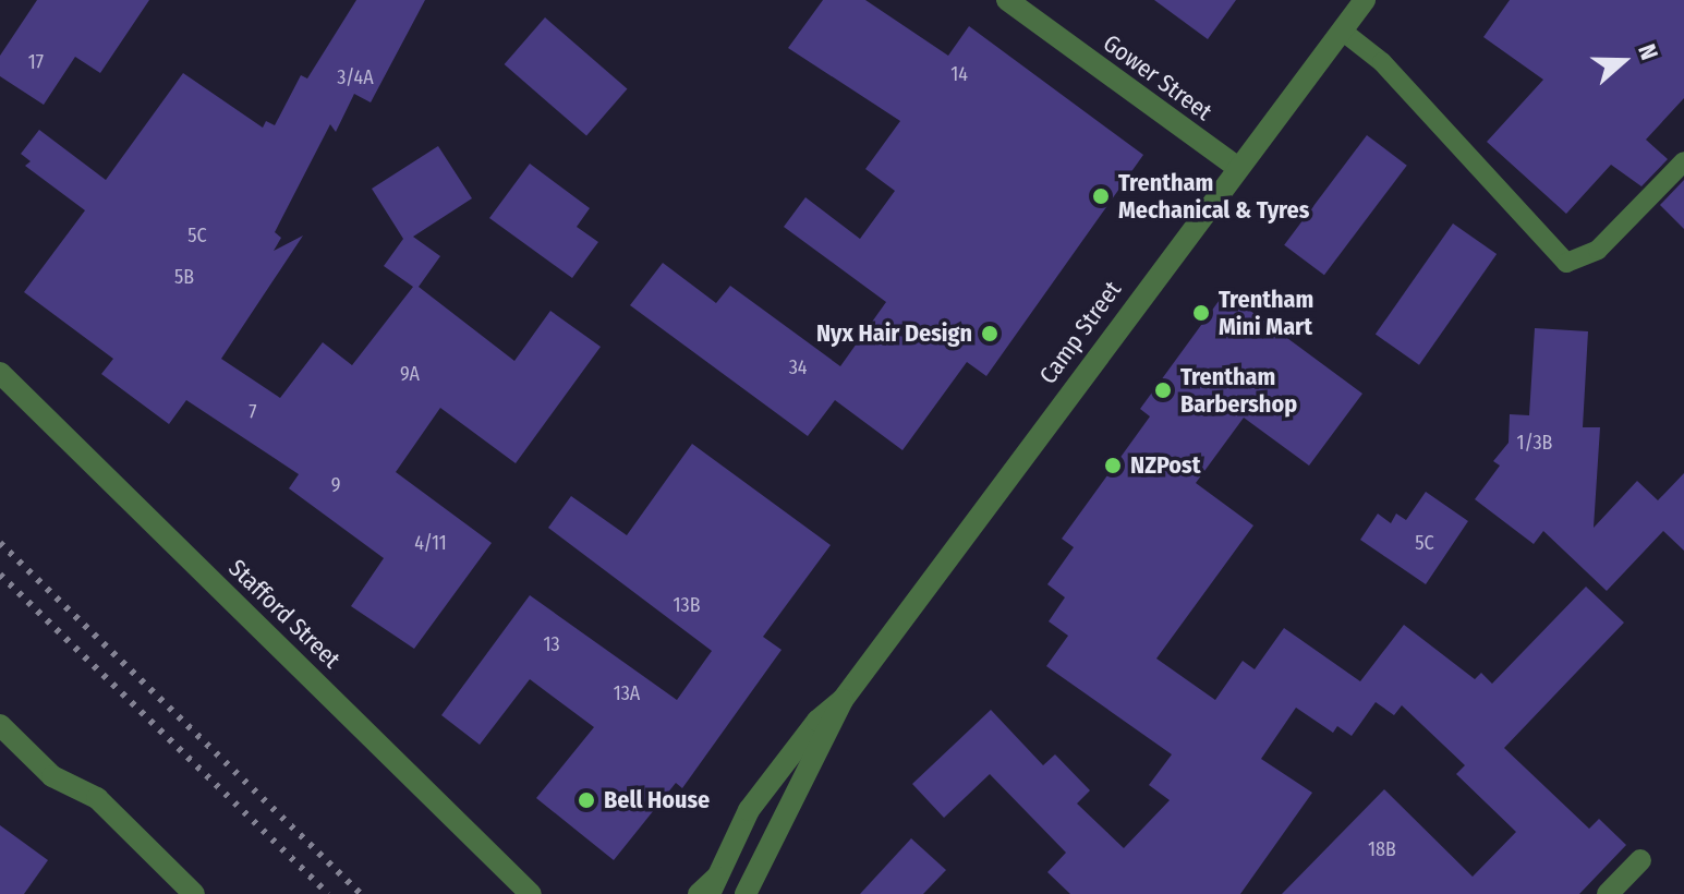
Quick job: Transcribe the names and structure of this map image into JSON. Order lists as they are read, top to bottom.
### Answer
{
  "streets": {
    "street": ["Gower Street", "Camp Street", "Stafford Street"]
  },
  "crossings": [
    ["Gower Street", "Camp Street"]
  ],
  "places": [
    "Trentham Mechanical & Tyres",
    "Trentham Mini Mart",
    "Nyx Hair Design",
    "Trentham Barbershop",
    "NZPost",
    "Bell House"
  ],
  "house_numbers": [
    "17",
    "14",
    "3/4A",
    "5C",
    "5B",
    "34",
    "9A",
    "7",
    "1/3B",
    "9",
    "4/11",
    "5C",
    "13B",
    "13",
    "13A",
    "18B"
  ],
  "north": "right"
}
